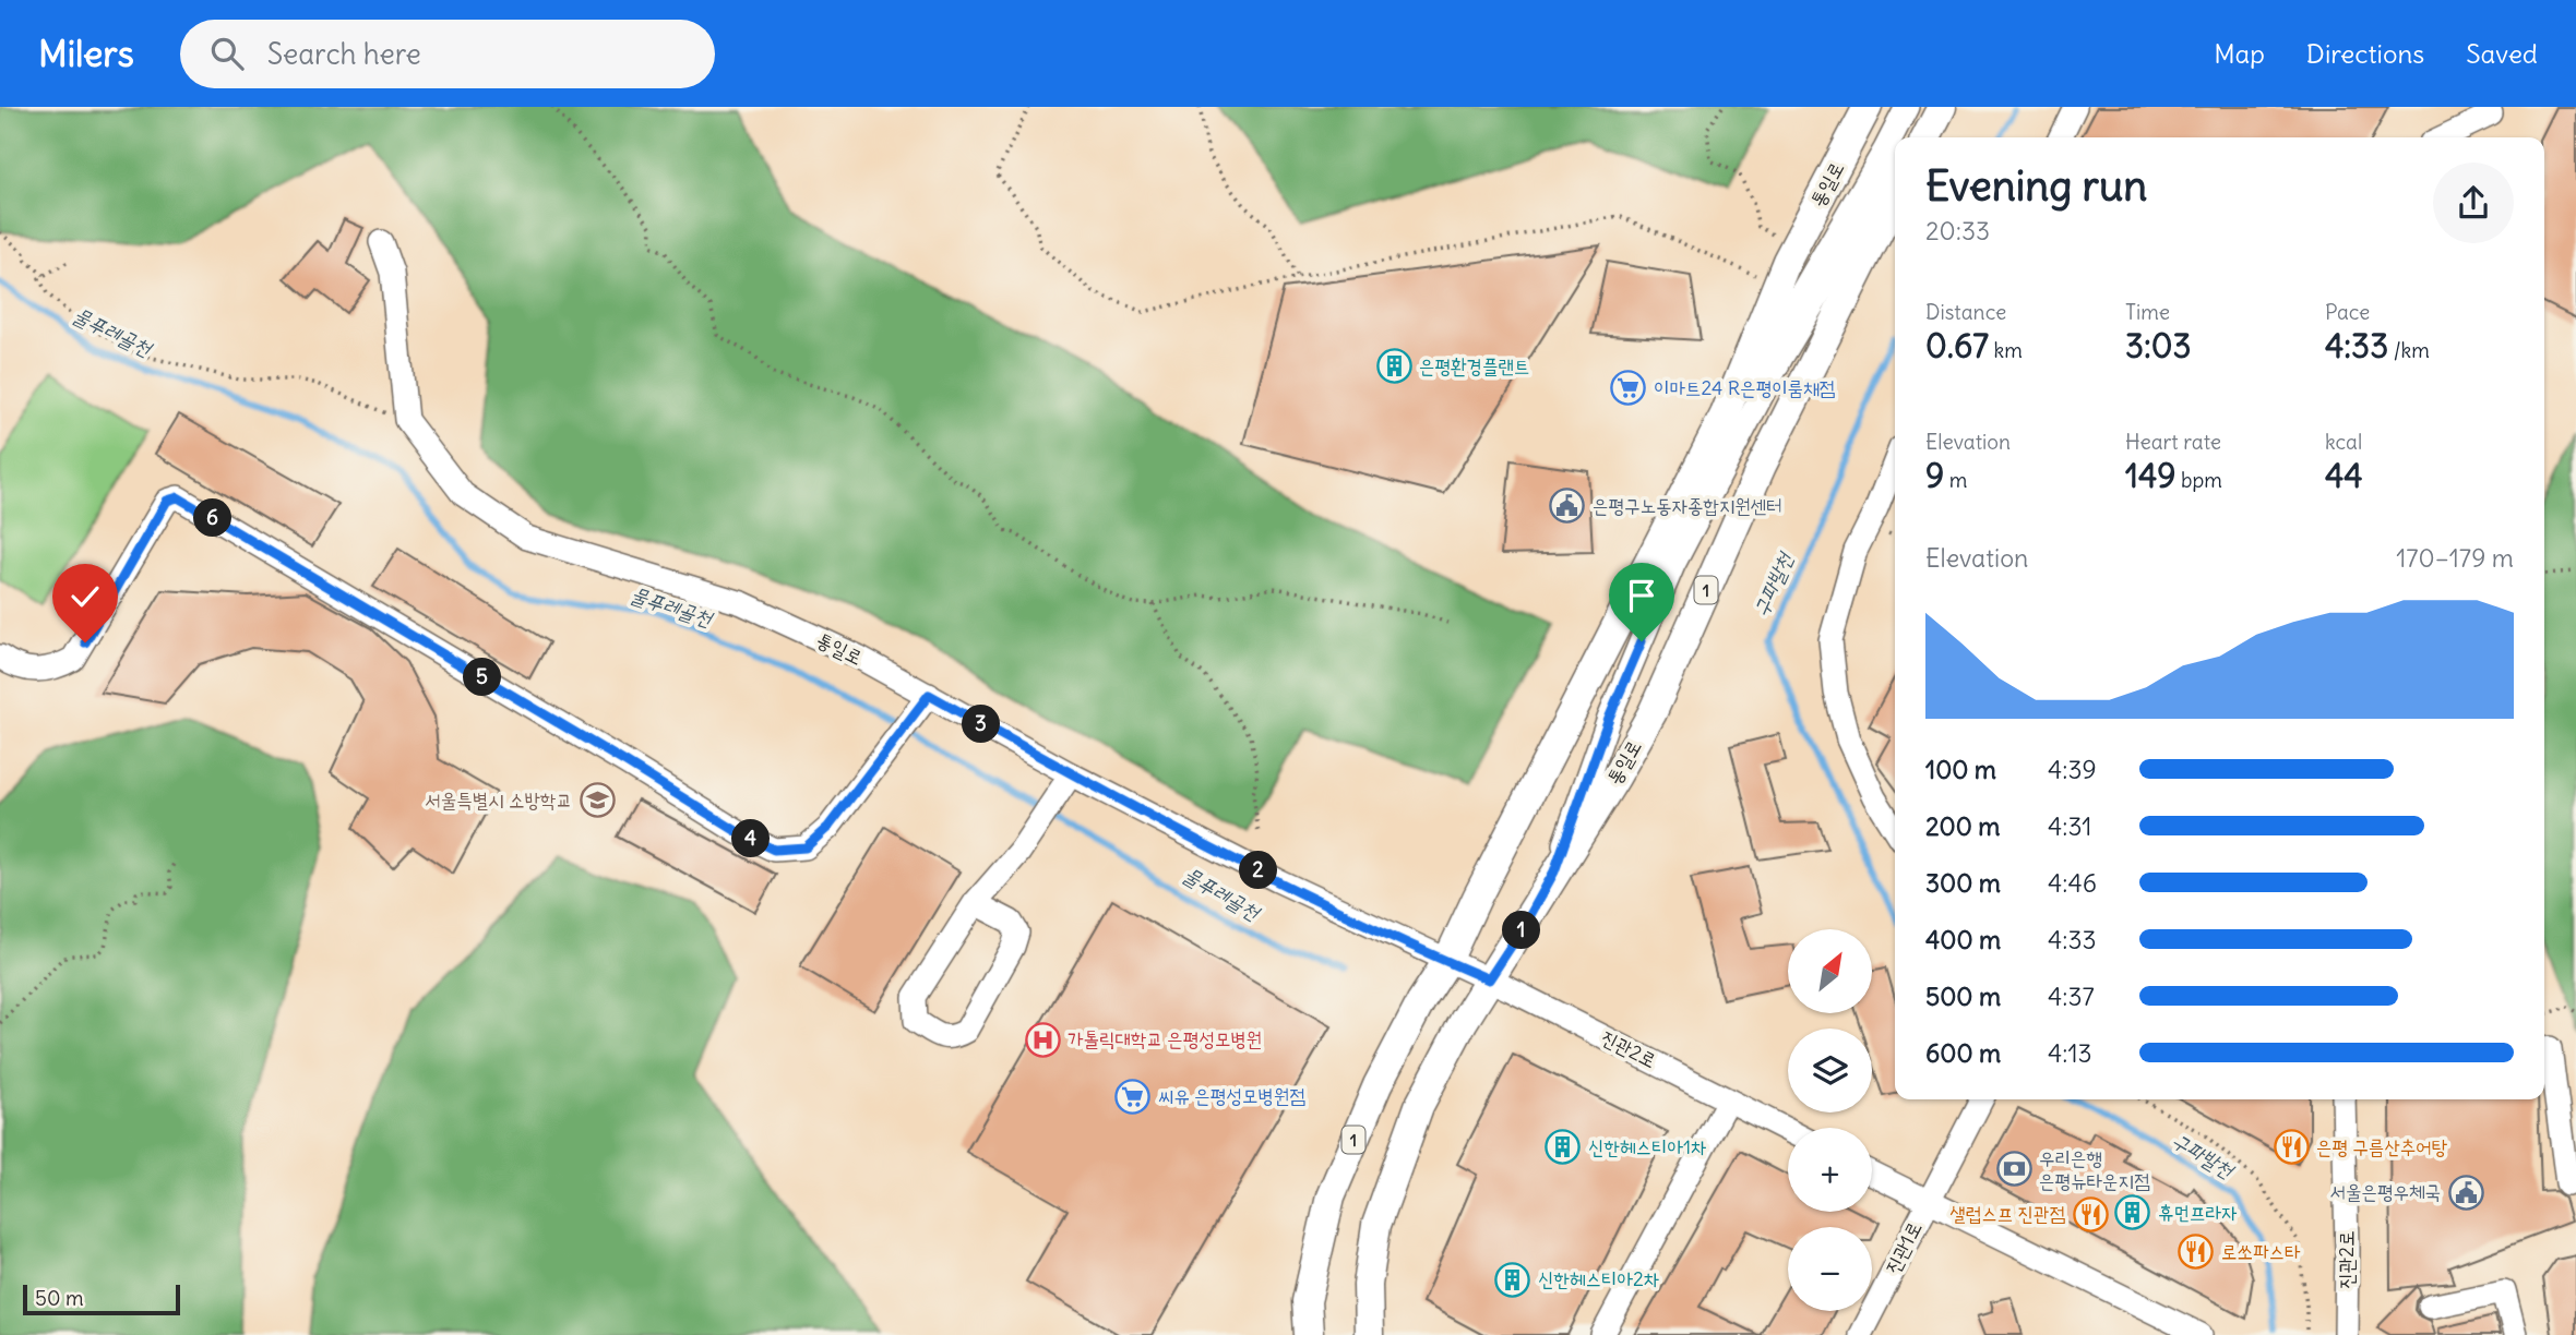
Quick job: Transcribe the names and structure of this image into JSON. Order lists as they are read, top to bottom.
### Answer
{
  "streets": {
    "main road": ["통일로", "1"],
    "street": ["진관2로", "진관1로"]
  },
  "crossings": [
    ["통일로", "진관2로"]
  ],
  "water": ["물푸레골천", "구파발천"],
  "places": {
    "building": [
      "은평환경플랜트",
      "신한헤스티아1차",
      "휴먼프라자",
      "신한헤스티아2차"
    ],
    "supermarket": ["이마트24 R은평이룸채점", "씨유 은평성모병원점"],
    "public building": ["은평구노동자종합지원센터", "서울은평우체국"],
    "school or university": ["서울특별시 소방학교"],
    "hospital": ["가톨릭대학교 은평성모병원"],
    "restaurant": ["은평 구름산추어탕", "샐럽스프 진관점", "로쏘파스타"],
    "bank": ["우리은행 은평뉴타운지점"]
  },
  "scale_bar": "50 m",
  "north": "top right",
  "page": {
    "header": "Milers",
    "search": "Search here",
    "nav": ["Map", "Directions", "Saved"],
    "heading": ["Evening run", "20:33"],
    "stats": [
      ["Distance", "0.67 km"],
      ["Time", "3:03"],
      ["Pace", "4:33 /km"],
      ["Elevation", "9 m"],
      ["Heart rate", "149 bpm"],
      ["kcal", "44"]
    ],
    "pins": [
      "6",
      "5",
      "3",
      "4",
      "2",
      "1"
    ],
    "chart": ["Elevation", "170–179 m"],
    "list": [
      {
        "name": "100 m",
        "note": "4:39"
      },
      {
        "name": "200 m",
        "note": "4:31"
      },
      {
        "name": "300 m",
        "note": "4:46"
      },
      {
        "name": "400 m",
        "note": "4:33"
      },
      {
        "name": "500 m",
        "note": "4:37"
      },
      {
        "name": "600 m",
        "note": "4:13"
      }
    ],
    "map_buttons": ["+", "−"],
    "scale": "50 m"
  }
}
